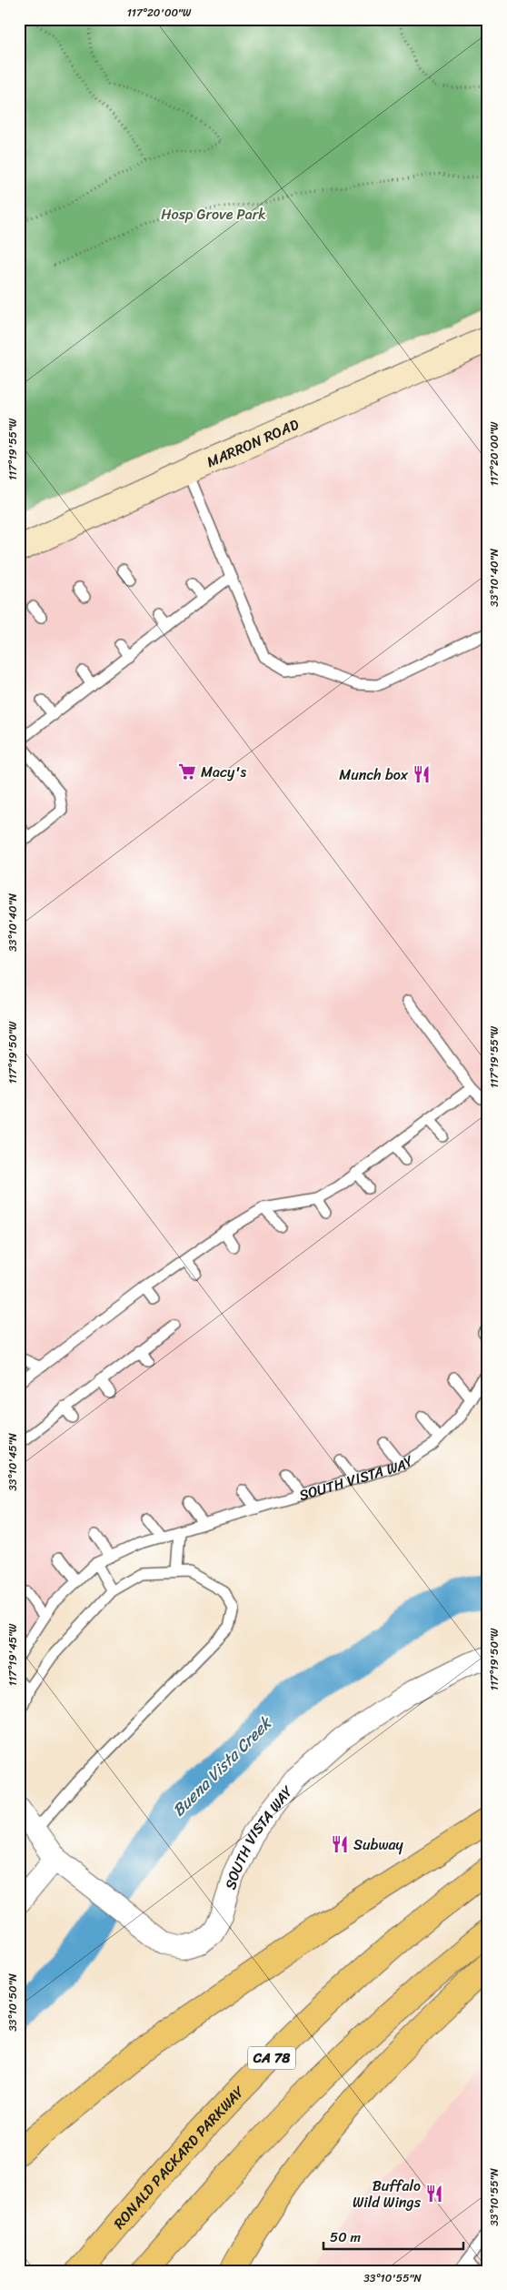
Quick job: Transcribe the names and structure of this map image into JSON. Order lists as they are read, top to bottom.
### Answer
{
  "streets": {
    "highway": ["CA 78", "RONALD PACKARD PARKWAY"],
    "main road": ["MARRON ROAD"],
    "street": ["SOUTH VISTA WAY"]
  },
  "water": ["Buena Vista Creek"],
  "parks": ["Hosp Grove Park"],
  "places": {
    "supermarket": ["Macy's"],
    "restaurant": ["Munch box", "Subway", "Buffalo Wild Wings"]
  },
  "scale_bar": "50 m",
  "coordinates": [
    "117°20'00\"W",
    "117°19'55\"W",
    "33°10'40\"N",
    "117°19'50\"W",
    "33°10'45\"N",
    "117°19'45\"W",
    "33°10'50\"N",
    "33°10'55\"N"
  ]
}
